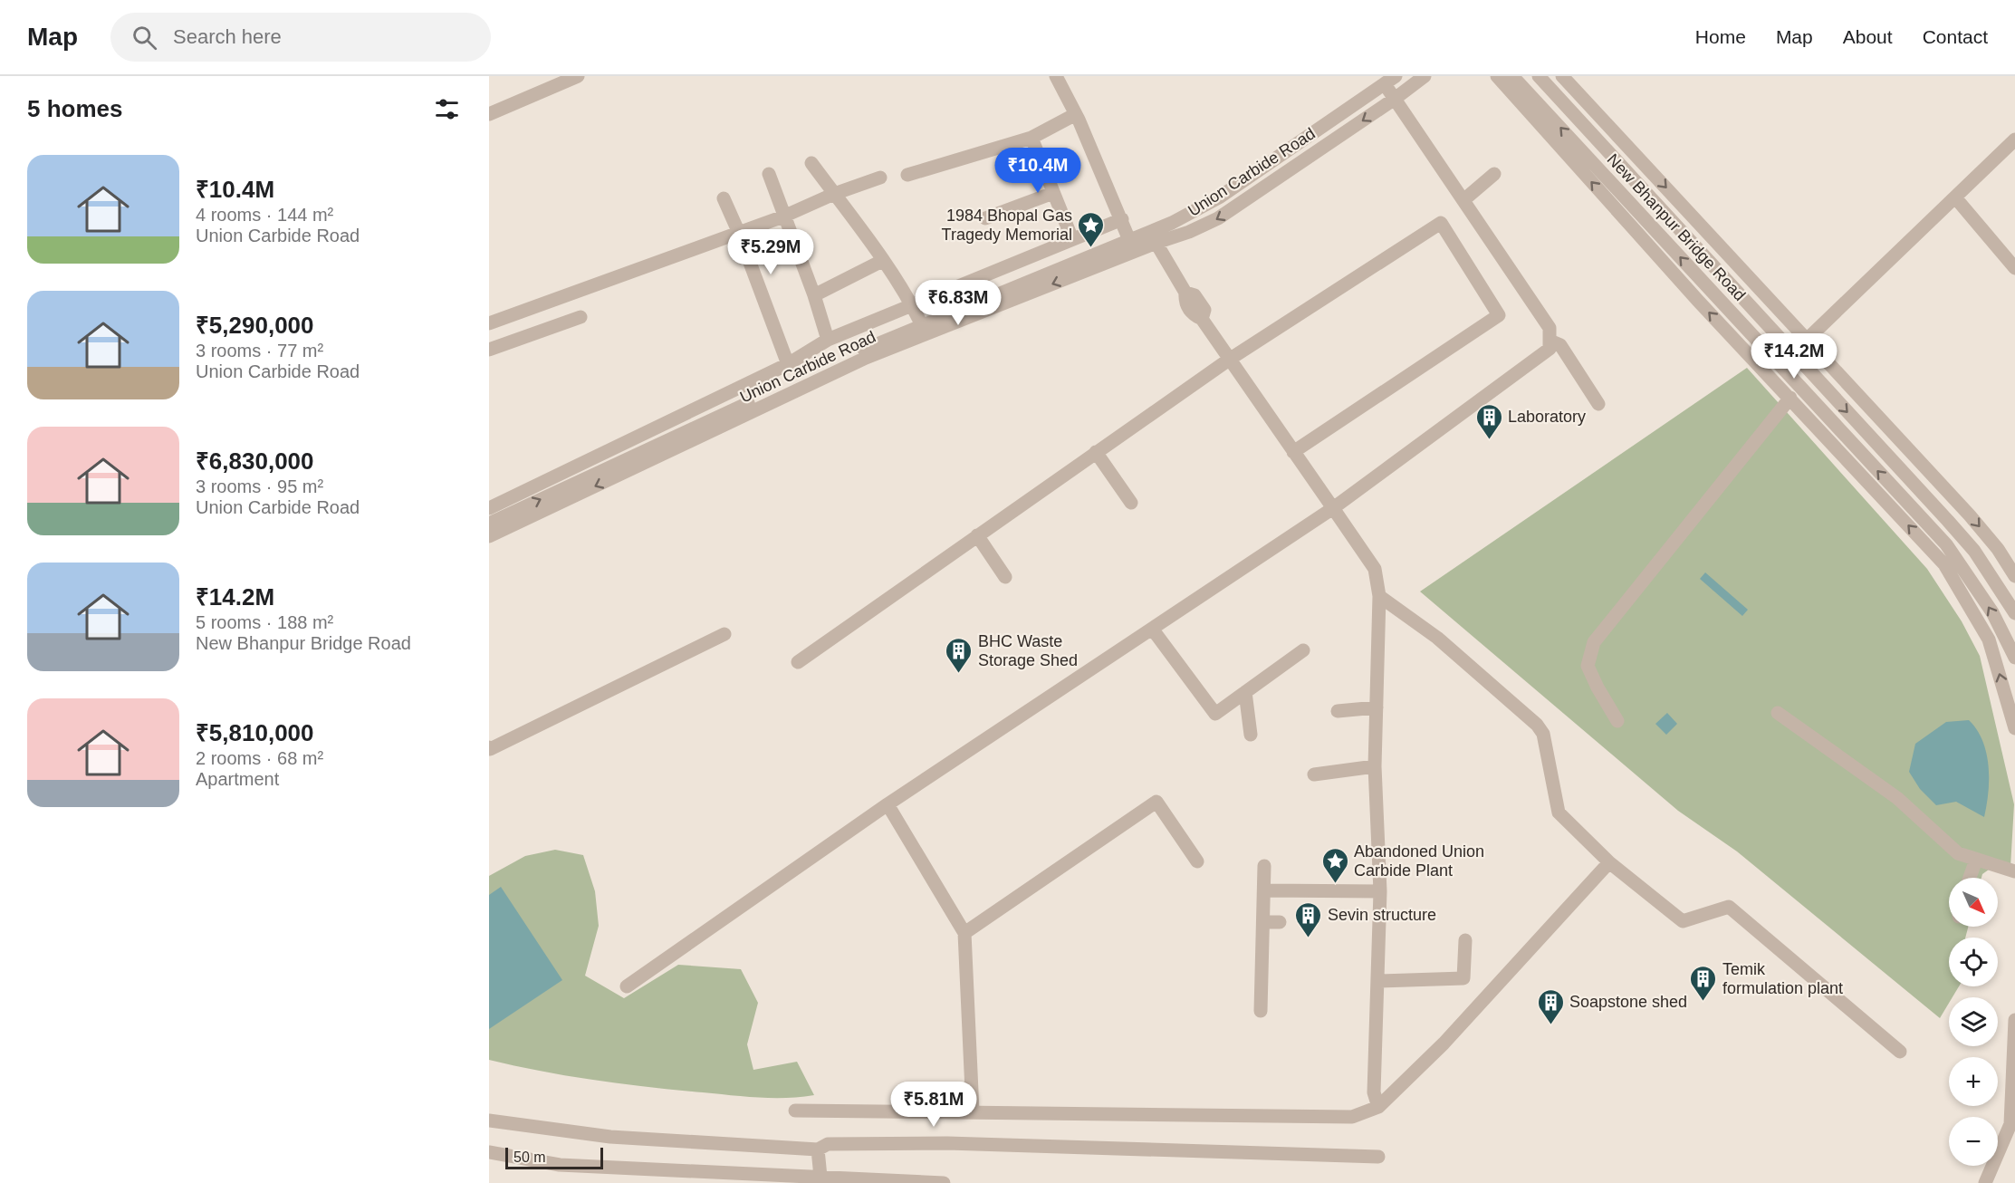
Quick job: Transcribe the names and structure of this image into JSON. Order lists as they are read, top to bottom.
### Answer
{
  "streets": {
    "street": ["Union Carbide Road", "New Bhanpur Bridge Road"]
  },
  "places": {
    "place": ["1984 Bhopal Gas Tragedy Memorial", "Abandoned Union Carbide Plant"],
    "building": [
      "Laboratory",
      "BHC Waste Storage Shed",
      "Sevin structure",
      "Temik formulation plant",
      "Soapstone shed"
    ]
  },
  "scale_bar": "50 m",
  "north": "bottom right",
  "page": {
    "header": "Map",
    "search": "Search here",
    "nav": [
      "Home",
      "Map",
      "About",
      "Contact"
    ],
    "heading": "5 homes",
    "list": [
      {
        "name": "₹10.4M",
        "note": "4 rooms · 144 m² · Union Carbide Road"
      },
      {
        "name": "₹5,290,000",
        "note": "3 rooms · 77 m² · Union Carbide Road"
      },
      {
        "name": "₹6,830,000",
        "note": "3 rooms · 95 m² · Union Carbide Road"
      },
      {
        "name": "₹14.2M",
        "note": "5 rooms · 188 m² · New Bhanpur Bridge Road"
      },
      {
        "name": "₹5,810,000",
        "note": "2 rooms · 68 m² · Apartment"
      }
    ],
    "price": [
      "₹10.4M",
      "₹5.29M",
      "₹6.83M",
      "₹14.2M",
      "₹5.81M"
    ],
    "map_buttons": ["+", "−"],
    "scale": "50 m"
  }
}
